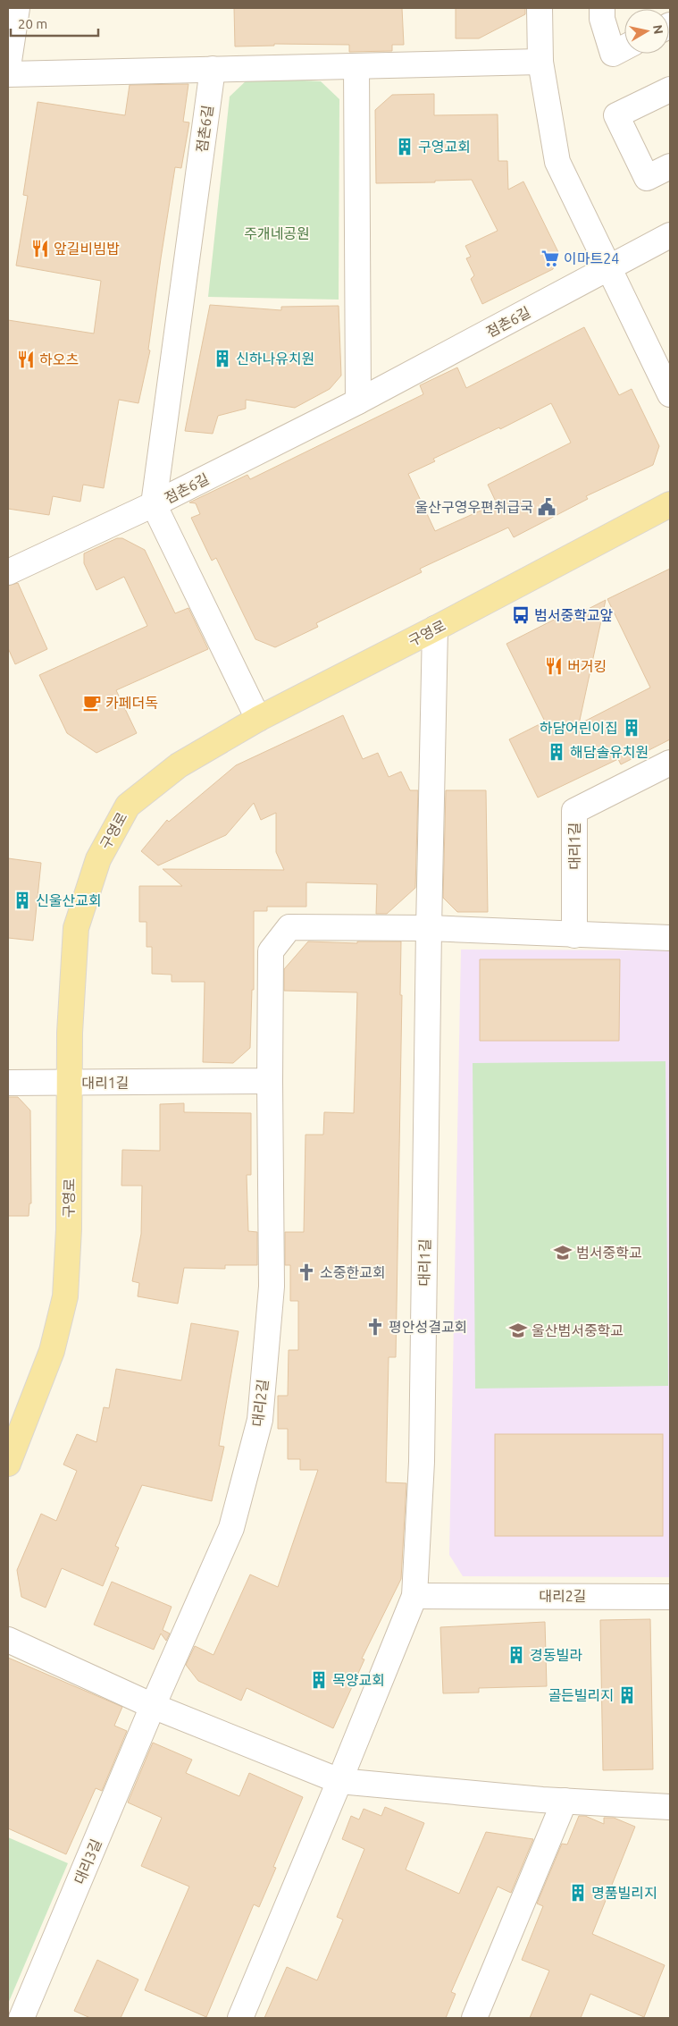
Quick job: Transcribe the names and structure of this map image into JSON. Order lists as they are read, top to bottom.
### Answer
{
  "streets": {
    "main road": ["구영로"],
    "street": [
      "점촌6길",
      "대리1길",
      "대리2길",
      "대리3길"
    ]
  },
  "crossings": [
    ["구영로", "대리1길"],
    ["대리1길", "대리2길"],
    ["대리2길", "대리3길"]
  ],
  "parks": ["주개네공원"],
  "places": {
    "building": [
      "구영교회",
      "신하나유치원",
      "하담어린이집",
      "해담솔유치원",
      "신울산교회",
      "경동빌라",
      "목양교회",
      "골든빌리지",
      "명품빌리지"
    ],
    "restaurant": ["앞길비빔밥", "하오츠", "버거킹"],
    "supermarket": ["이마트24"],
    "public building": ["울산구영우편취급국"],
    "bus stop": ["범서중학교앞"],
    "cafe": ["카페더독"],
    "school or university": ["범서중학교", "울산범서중학교"],
    "church": ["소중한교회", "평안성결교회"]
  },
  "scale_bar": "20 m",
  "north": "right"
}
